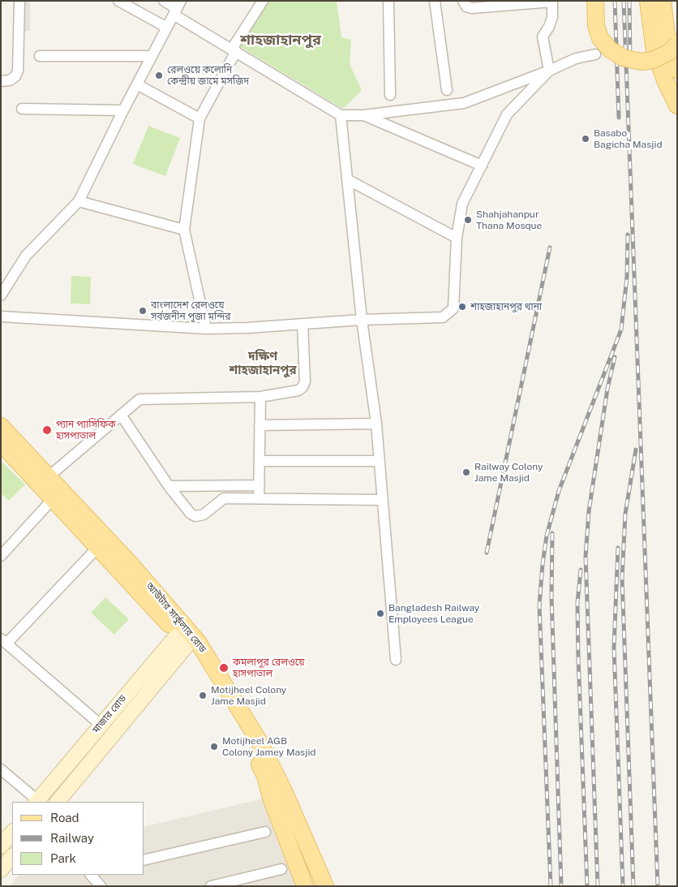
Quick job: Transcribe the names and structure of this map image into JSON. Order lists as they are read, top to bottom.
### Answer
{
  "streets": {
    "main road": ["আউটার সার্কুলার রোড", "মাজার রোড"]
  },
  "crossings": [
    ["আউটার সার্কুলার রোড", "মাজার রোড"]
  ],
  "districts": ["শাহজাহানপুর", "দক্ষিণ শাহজাহানপুর"],
  "places": [
    "রেলওয়ে কলোনি কেন্দ্রীয় জামে মসজিদ",
    "Basabo Bagicha Masjid",
    "Shahjahanpur Thana Mosque",
    "শাহজাহানপুর থানা",
    "বাংলাদেশ রেলওয়ে সর্বজনীন পূজা মন্দির",
    "প্যান প্যাসিফিক হাসপাতাল",
    "Railway Colony Jame Masjid",
    "Bangladesh Railway Employees League",
    "কমলাপুর রেলওয়ে হাসপাতাল",
    "Motijheel Colony Jame Masjid",
    "Motijheel AGB Colony Jamey Masjid"
  ],
  "legend": ["Road", "Railway", "Park"]
}
